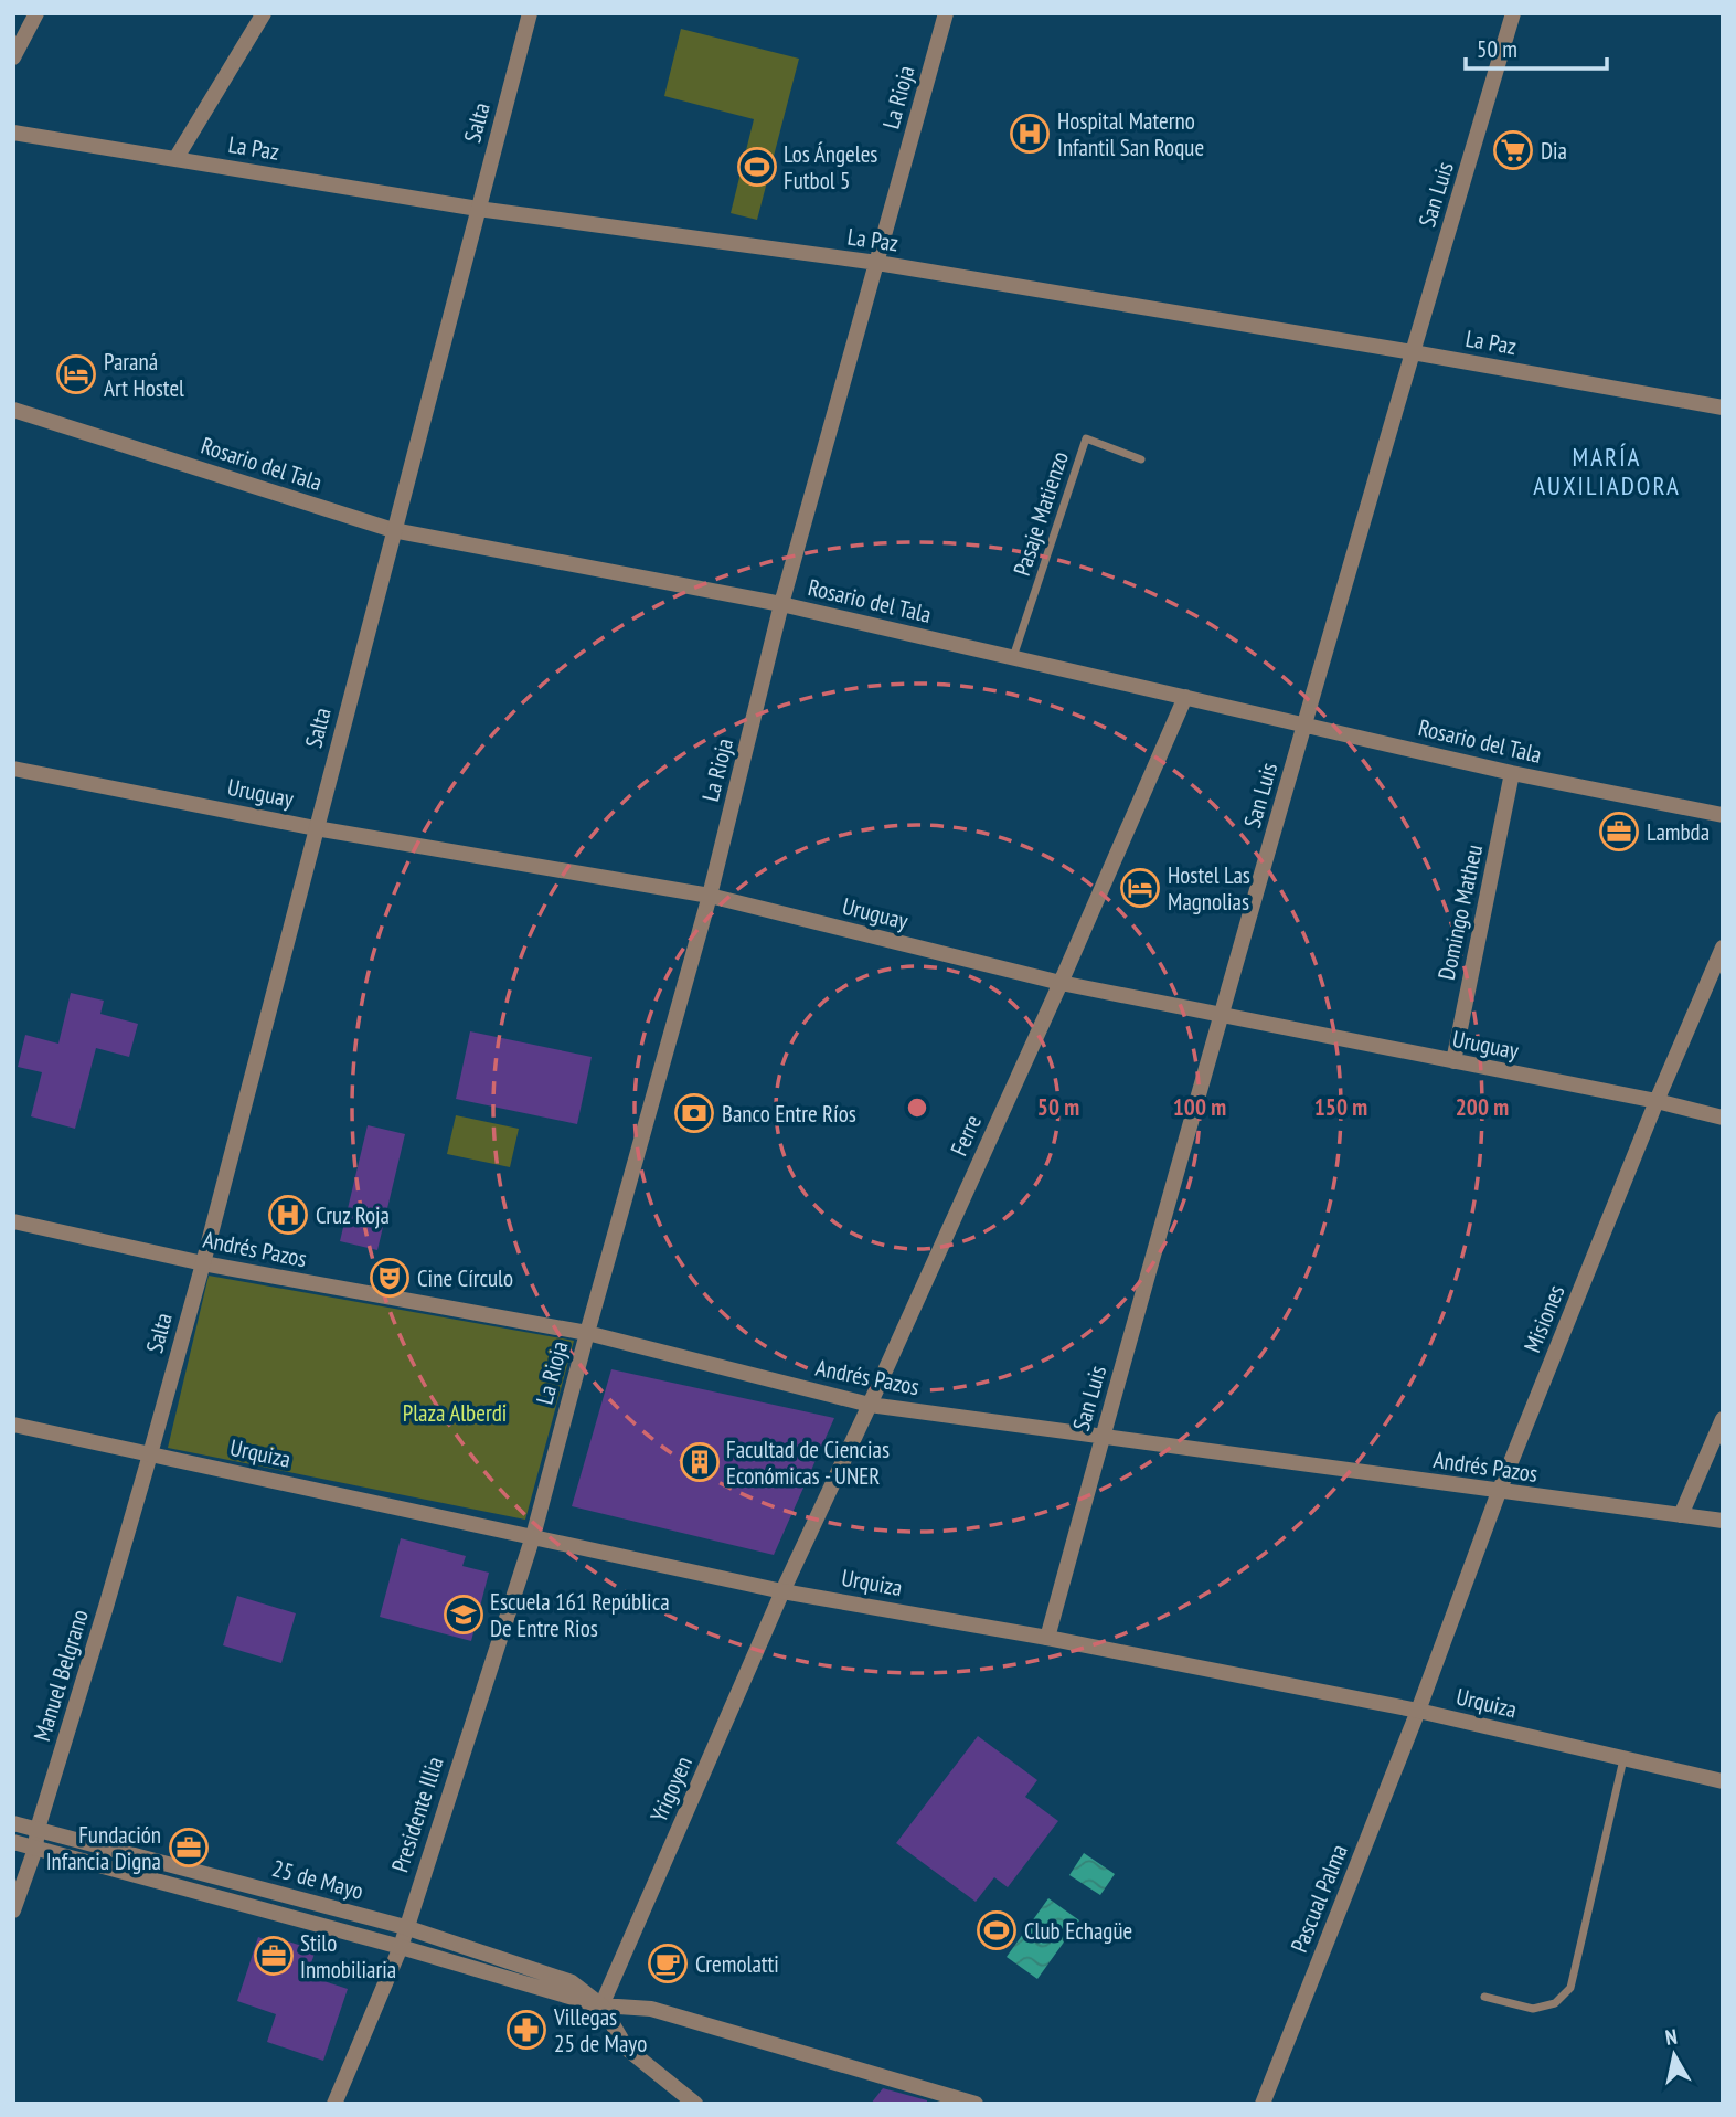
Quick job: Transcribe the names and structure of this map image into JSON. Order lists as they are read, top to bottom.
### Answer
{
  "streets": {
    "street": [
      "La Rioja",
      "Salta",
      "La Paz",
      "San Luis",
      "Rosario del Tala",
      "Uruguay",
      "Domingo Matheu",
      "Ferre",
      "Andrés Pazos",
      "Misiones",
      "Urquiza",
      "Manuel Belgrano",
      "Yrigoyen",
      "Presidente Illia",
      "25 de Mayo",
      "Pascual Palma"
    ],
    "lane": ["Pasaje Matienzo"]
  },
  "crossings": [
    ["La Rioja", "La Paz"],
    ["La Rioja", "Rosario del Tala"],
    ["La Rioja", "Uruguay"],
    ["La Rioja", "Andrés Pazos"],
    ["La Rioja", "Urquiza"],
    ["La Rioja", "Presidente Illia"],
    ["Salta", "La Paz"],
    ["Salta", "Rosario del Tala"],
    ["Salta", "Uruguay"],
    ["Salta", "Andrés Pazos"],
    ["Salta", "Urquiza"],
    ["Salta", "Manuel Belgrano"],
    ["La Paz", "San Luis"],
    ["San Luis", "Rosario del Tala"],
    ["San Luis", "Uruguay"],
    ["San Luis", "Andrés Pazos"],
    ["San Luis", "Urquiza"],
    ["Rosario del Tala", "Pasaje Matienzo"],
    ["Rosario del Tala", "Domingo Matheu"],
    ["Rosario del Tala", "Ferre"],
    ["Uruguay", "Domingo Matheu"],
    ["Uruguay", "Ferre"],
    ["Uruguay", "Misiones"],
    ["Ferre", "Andrés Pazos"],
    ["Ferre", "Urquiza"],
    ["Ferre", "Yrigoyen"],
    ["Andrés Pazos", "Misiones"],
    ["Misiones", "Urquiza"],
    ["Misiones", "Pascual Palma"],
    ["Urquiza", "Manuel Belgrano"],
    ["Urquiza", "Yrigoyen"],
    ["Urquiza", "Presidente Illia"],
    ["Urquiza", "Pascual Palma"],
    ["Manuel Belgrano", "25 de Mayo"],
    ["Yrigoyen", "25 de Mayo"],
    ["Presidente Illia", "25 de Mayo"]
  ],
  "districts": ["MARÍA AUXILIADORA"],
  "parks": ["Plaza Alberdi"],
  "places": {
    "hospital": ["Hospital Materno Infantil San Roque", "Cruz Roja"],
    "supermarket": ["Dia"],
    "sports": ["Los Ángeles Futbol 5", "Club Echagüe"],
    "hotel": ["Paraná Art Hostel", "Hostel Las Magnolias"],
    "office": ["Lambda", "Fundación Infancia Digna", "Stilo Inmobiliaria"],
    "bank": ["Banco Entre Ríos"],
    "theatre": ["Cine Círculo"],
    "building": ["Facultad de Ciencias Económicas - UNER"],
    "school or university": ["Escuela 161 República De Entre Rios"],
    "cafe": ["Cremolatti"],
    "pharmacy": ["Villegas 25 de Mayo"]
  },
  "scale_bar": "50 m",
  "north": "top",
  "rings": [
    "50 m",
    "100 m",
    "150 m",
    "200 m"
  ]
}
